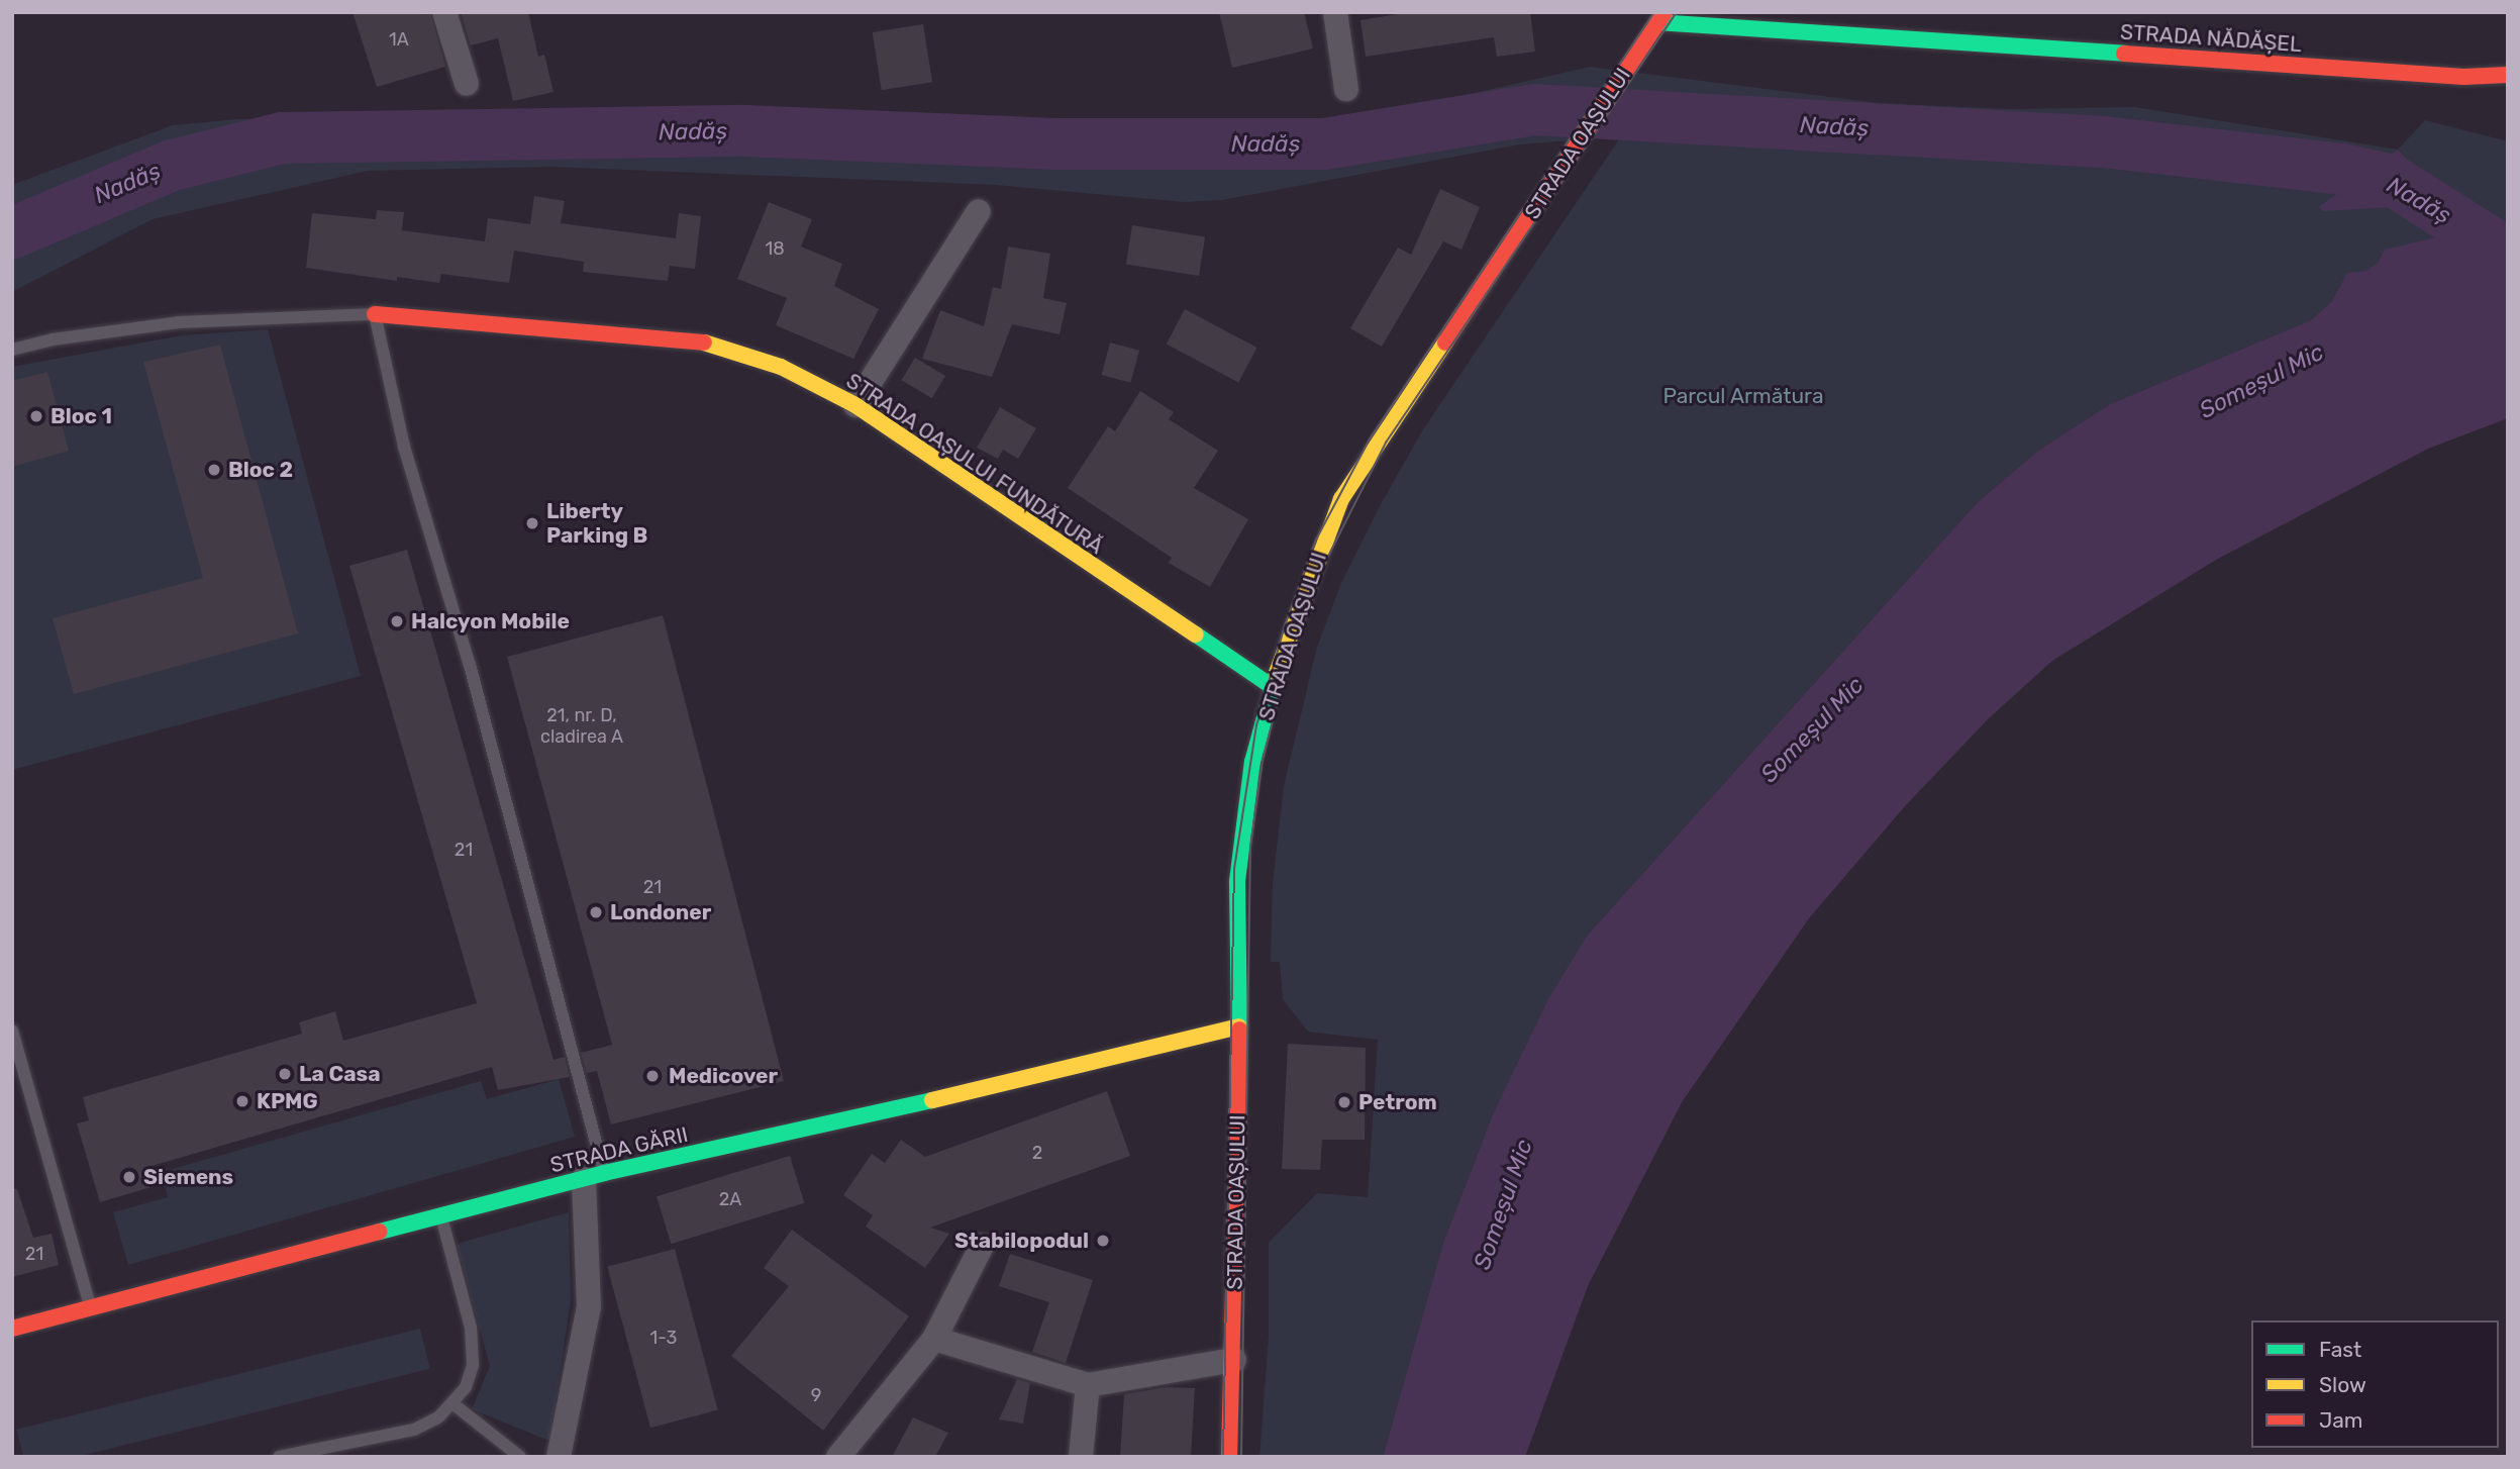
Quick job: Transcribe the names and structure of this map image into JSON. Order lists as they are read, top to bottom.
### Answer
{
  "streets": {
    "street": [
      "STRADA NĂDĂȘEL",
      "STRADA OAȘULUI",
      "STRADA OAȘULUI FUNDĂTURĂ",
      "STRADA GĂRII"
    ]
  },
  "crossings": [
    ["STRADA NĂDĂȘEL", "STRADA OAȘULUI"],
    ["STRADA OAȘULUI", "STRADA OAȘULUI FUNDĂTURĂ"],
    ["STRADA OAȘULUI", "STRADA GĂRII"]
  ],
  "water": ["Nadăș", "Someșul Mic"],
  "parks": ["Parcul Armătura"],
  "places": [
    "Bloc 1",
    "Bloc 2",
    "Liberty Parking B",
    "Halcyon Mobile",
    "Londoner",
    "La Casa",
    "Medicover",
    "KPMG",
    "Petrom",
    "Siemens",
    "Stabilopodul"
  ],
  "house_numbers": [
    "1A",
    "18",
    "21, nr. D, cladirea A",
    "21",
    "21",
    "2",
    "2A",
    "21",
    "1-3",
    "9"
  ],
  "legend": ["Fast", "Slow", "Jam"]
}
